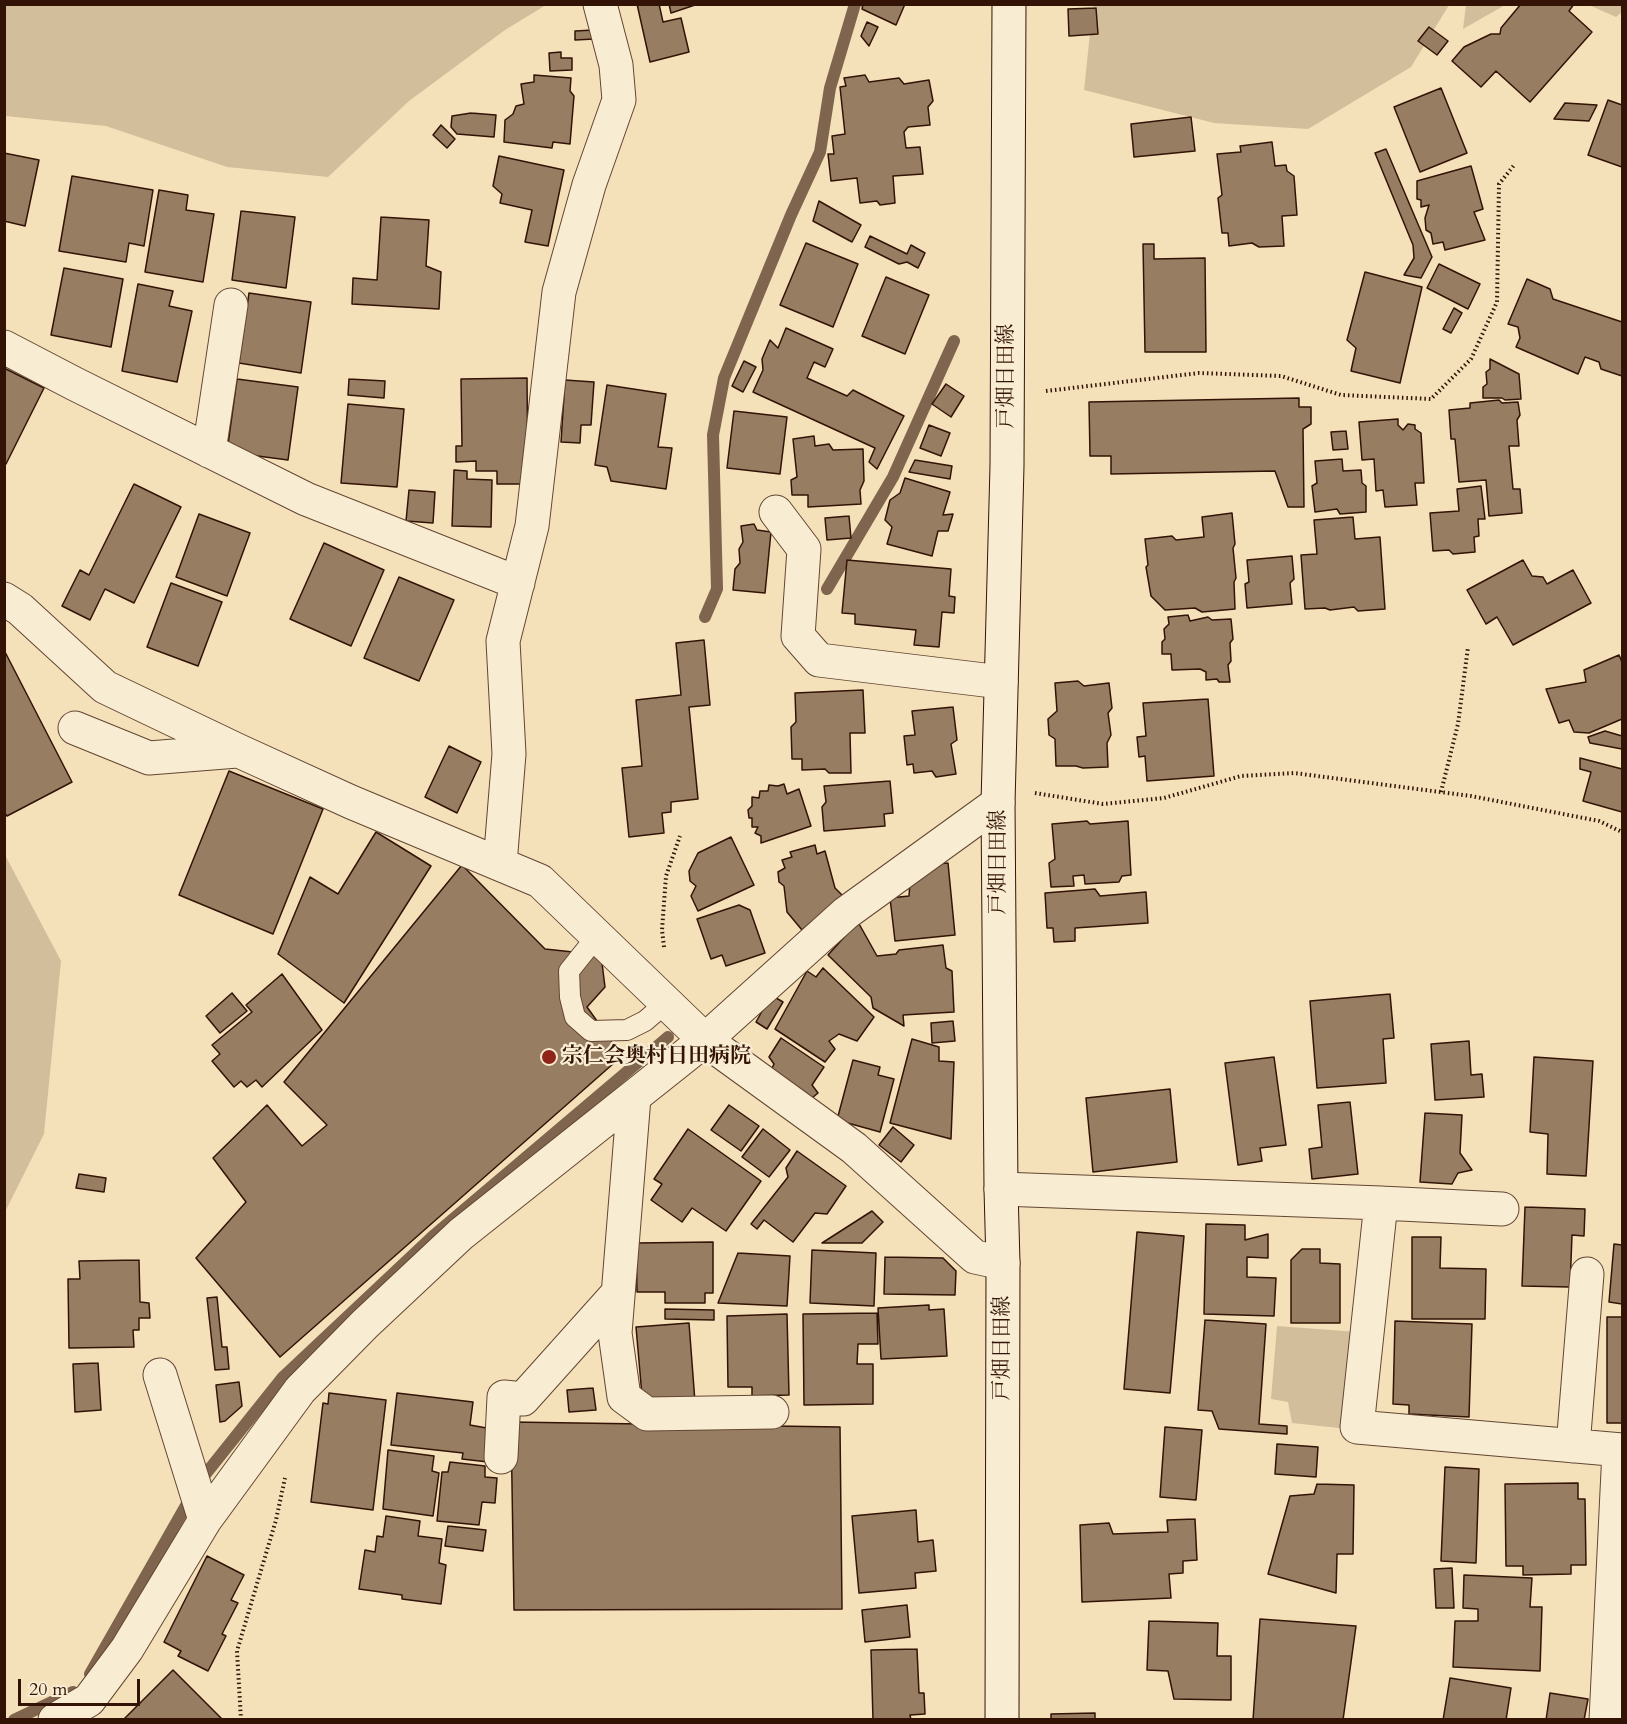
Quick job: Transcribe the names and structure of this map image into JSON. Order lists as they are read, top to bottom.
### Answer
{
  "streets": {
    "street": ["戸畑日田線"]
  },
  "places": ["宗仁会奥村日田病院"],
  "scale_bar": "20 m"
}
